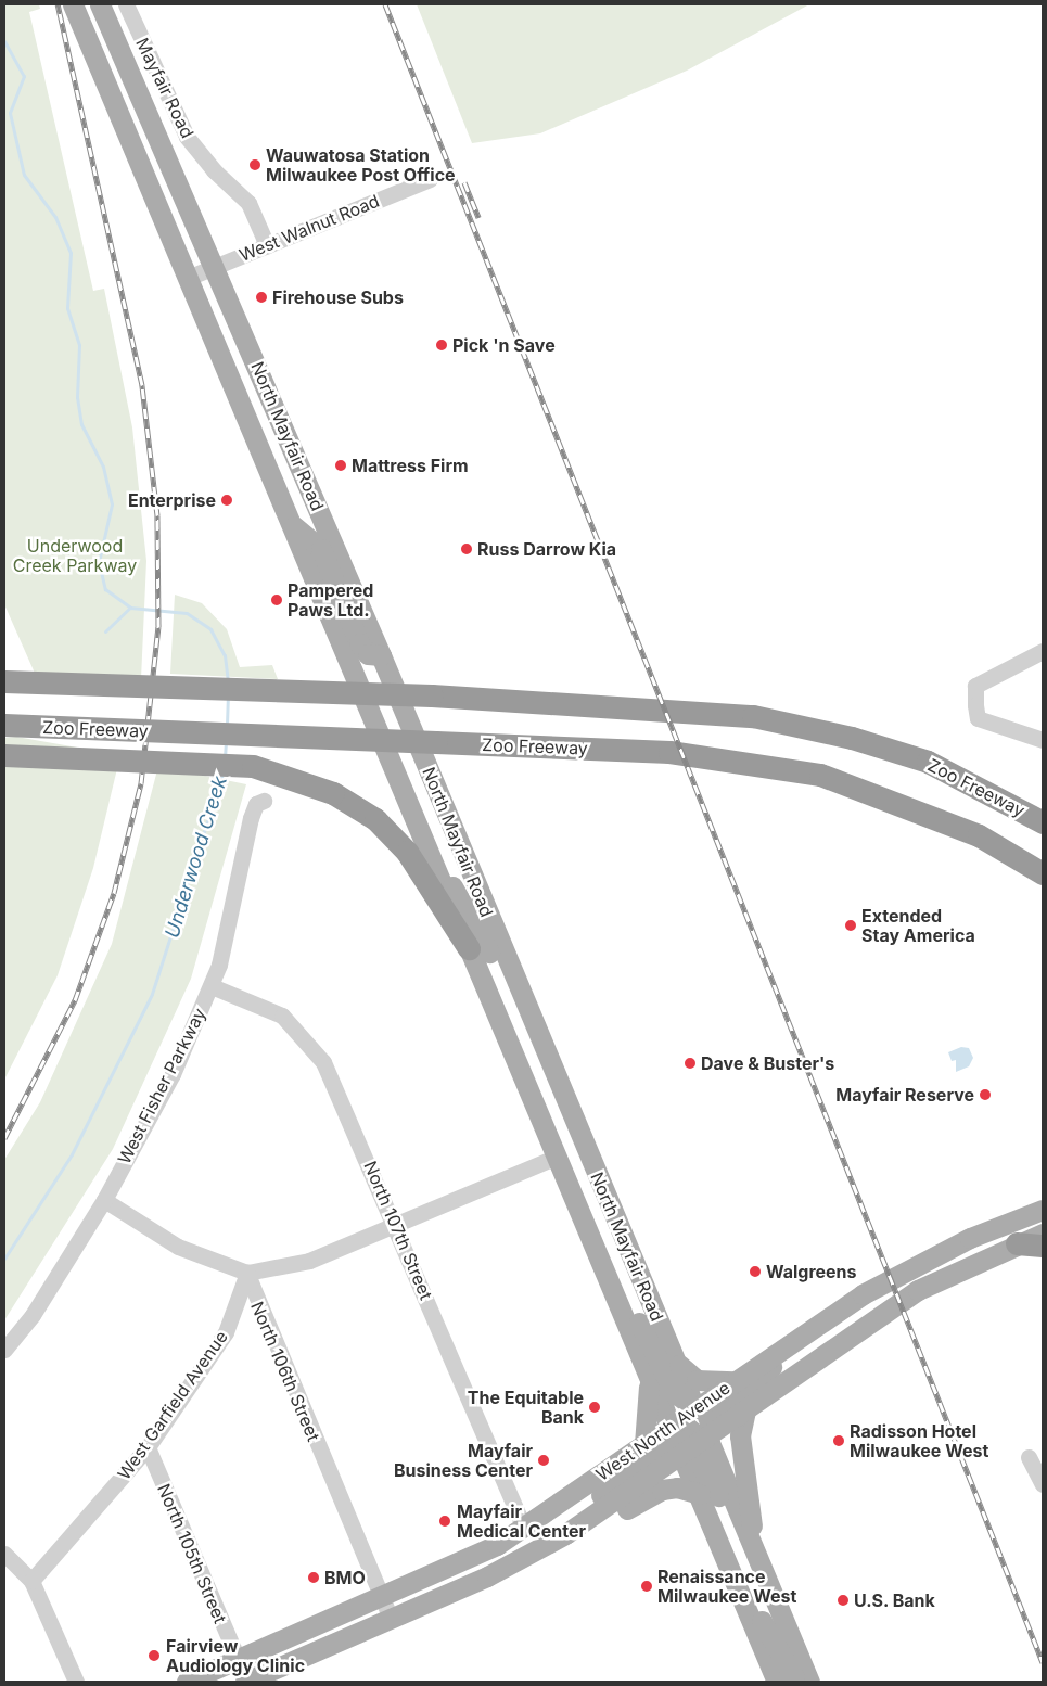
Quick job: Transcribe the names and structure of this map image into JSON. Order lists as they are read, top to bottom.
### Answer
{
  "streets": {
    "highway": ["Zoo Freeway"],
    "main road": ["North Mayfair Road", "West North Avenue"],
    "street": [
      "Mayfair Road",
      "West Walnut Road",
      "West Fisher Parkway",
      "North 107th Street",
      "North 106th Street",
      "West Garfield Avenue",
      "North 105th Street"
    ]
  },
  "crossings": [
    ["Mayfair Road", "West Walnut Road"],
    ["West Walnut Road", "North Mayfair Road"],
    ["North Mayfair Road", "West North Avenue"],
    ["West Fisher Parkway", "North 107th Street"],
    ["North 107th Street", "West North Avenue"],
    ["North 106th Street", "West Garfield Avenue"],
    ["North 106th Street", "West North Avenue"],
    ["West Garfield Avenue", "North 105th Street"],
    ["West North Avenue", "North 105th Street"]
  ],
  "water": ["Underwood Creek"],
  "parks": ["Underwood Creek Parkway"],
  "places": [
    "Wauwatosa Station Milwaukee Post Office",
    "Firehouse Subs",
    "Pick 'n Save",
    "Mattress Firm",
    "Enterprise",
    "Russ Darrow Kia",
    "Pampered Paws Ltd.",
    "Extended Stay America",
    "Dave & Buster's",
    "Mayfair Reserve",
    "Walgreens",
    "The Equitable Bank",
    "Radisson Hotel Milwaukee West",
    "Mayfair Business Center",
    "Mayfair Medical Center",
    "BMO",
    "Renaissance Milwaukee West",
    "U.S. Bank",
    "Fairview Audiology Clinic"
  ]
}
